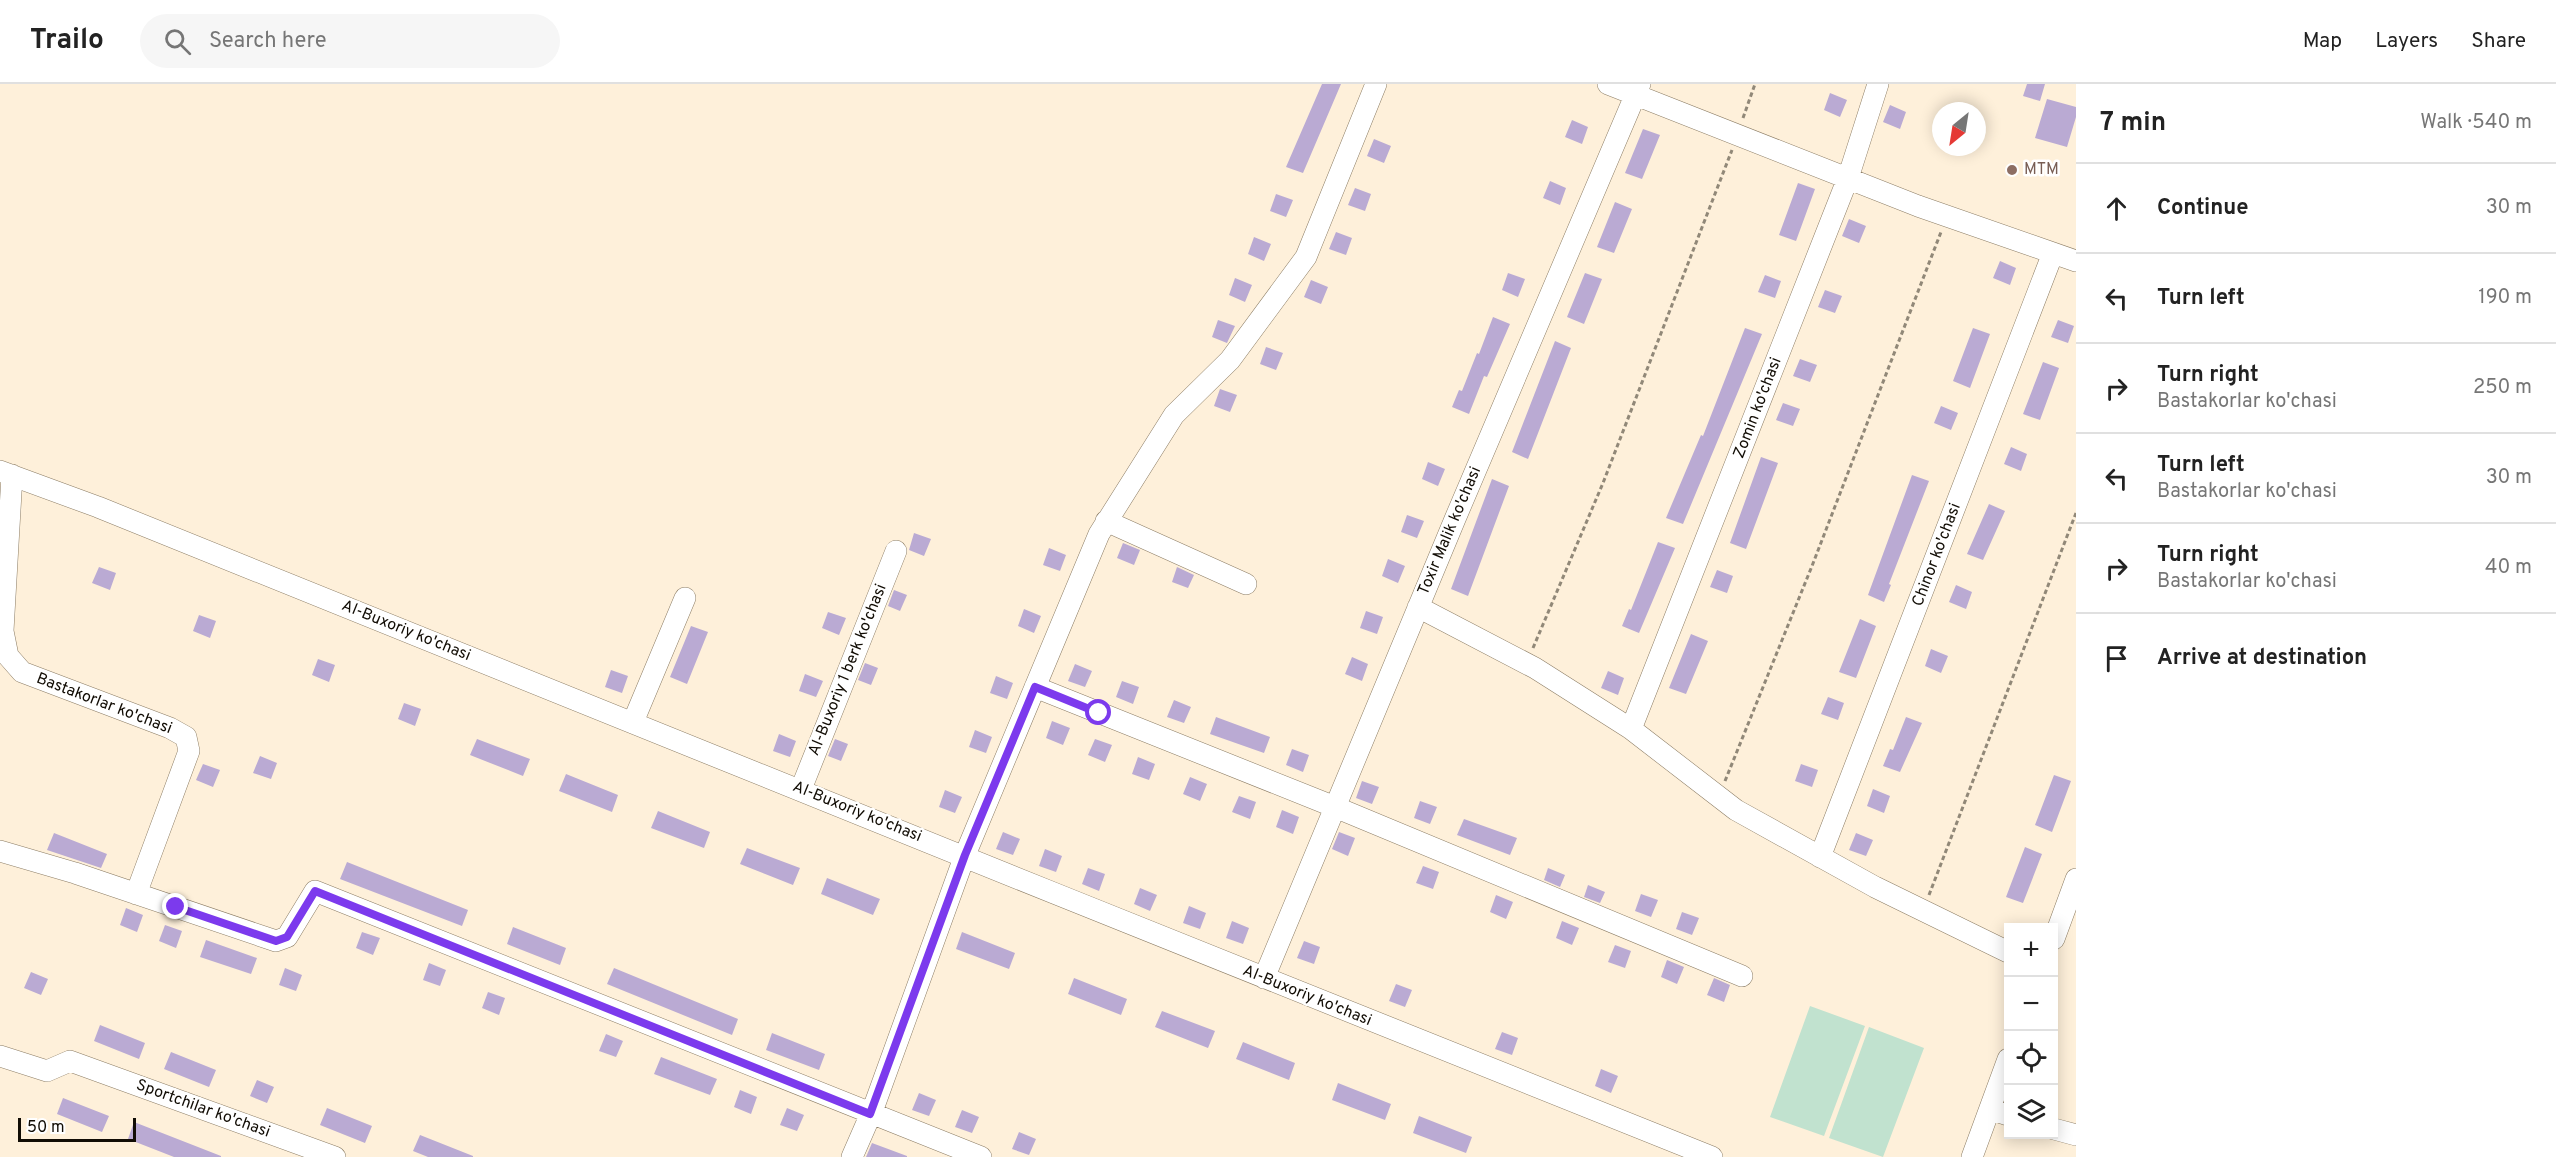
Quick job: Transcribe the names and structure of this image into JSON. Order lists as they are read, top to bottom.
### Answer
{
  "streets": {
    "street": [
      "Zomin ko'chasi",
      "Toxir Malik ko'chasi",
      "Chinor ko'chasi",
      "Al-Buxoriy ko'chasi",
      "Al-Buxoriy 1 berk ko'chasi",
      "Bastakorlar ko'chasi",
      "Sportchilar ko'chasi"
    ]
  },
  "crossings": [
    ["Toxir Malik ko'chasi", "Al-Buxoriy ko'chasi"],
    ["Al-Buxoriy ko'chasi", "Al-Buxoriy 1 berk ko'chasi"],
    ["Al-Buxoriy ko'chasi", "Bastakorlar ko'chasi"]
  ],
  "places": ["MTM"],
  "scale_bar": "50 m",
  "north": "bottom left",
  "page": {
    "header": "Trailo",
    "search": "Search here",
    "nav": ["Map", "Layers", "Share"],
    "heading": ["7 min", "Walk · 540 m"],
    "list": [
      ["Continue", "30 m"],
      ["Turn left", "190 m"],
      ["Turn right", "Bastakorlar ko'chasi", "250 m"],
      ["Turn left", "Bastakorlar ko'chasi", "30 m"],
      ["Turn right", "Bastakorlar ko'chasi", "40 m"],
      "Arrive at destination"
    ],
    "map_buttons": ["+", "−"],
    "scale": "50 m"
  }
}
